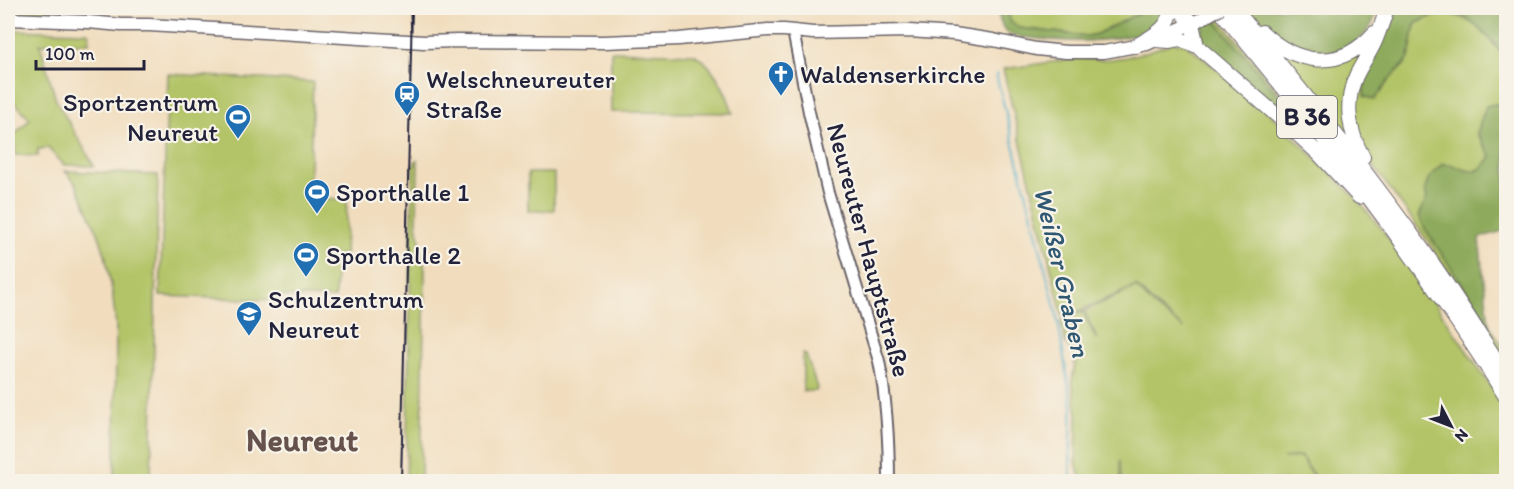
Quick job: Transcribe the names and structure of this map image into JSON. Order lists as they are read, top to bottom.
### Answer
{
  "streets": {
    "highway": ["B 36"],
    "street": ["Neureuter Hauptstraße"]
  },
  "districts": ["Neureut"],
  "water": ["Weißer Graben"],
  "places": {
    "church": ["Waldenserkirche"],
    "station": ["Welschneureuter Straße"],
    "sports": ["Sportzentrum Neureut", "Sporthalle 1", "Sporthalle 2"],
    "school or university": ["Schulzentrum Neureut"]
  },
  "scale_bar": "100 m",
  "north": "bottom right"
}
